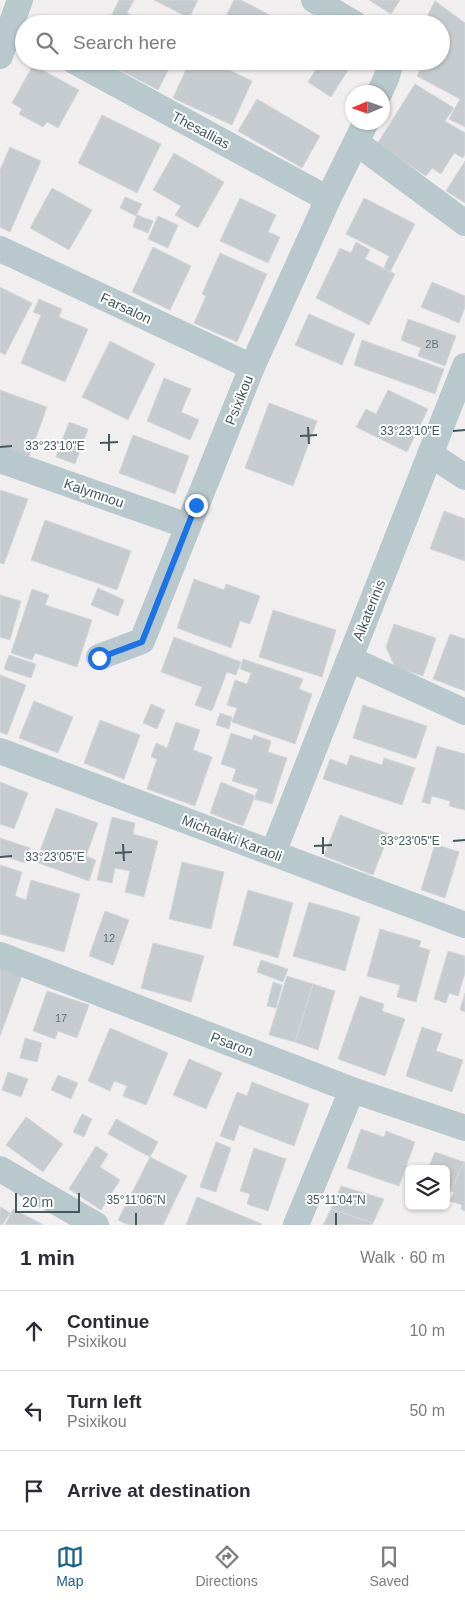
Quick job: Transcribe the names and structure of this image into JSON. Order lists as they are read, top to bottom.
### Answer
{
  "streets": {
    "street": [
      "Thesallias",
      "Farsalon",
      "Psixikou",
      "Kalymnou",
      "Aikaterinis",
      "Michalaki Karaoli",
      "Psaron"
    ]
  },
  "crossings": [
    ["Thesallias", "Psixikou"],
    ["Farsalon", "Psixikou"],
    ["Psixikou", "Kalymnou"],
    ["Aikaterinis", "Michalaki Karaoli"]
  ],
  "house_numbers": ["2B", "12", "17"],
  "scale_bar": "20 m",
  "north": "left",
  "page": {
    "search": "Search here",
    "scale": "20 m",
    "heading": ["1 min", "Walk · 60 m"],
    "list": [
      ["Continue", "Psixikou", "10 m"],
      ["Turn left", "Psixikou", "50 m"],
      "Arrive at destination"
    ],
    "nav": ["Map", "Directions", "Saved"]
  },
  "coordinates": [
    "33°23'10\"E",
    "33°23'05\"E",
    "35°11'06\"N",
    "35°11'04\"N"
  ]
}
